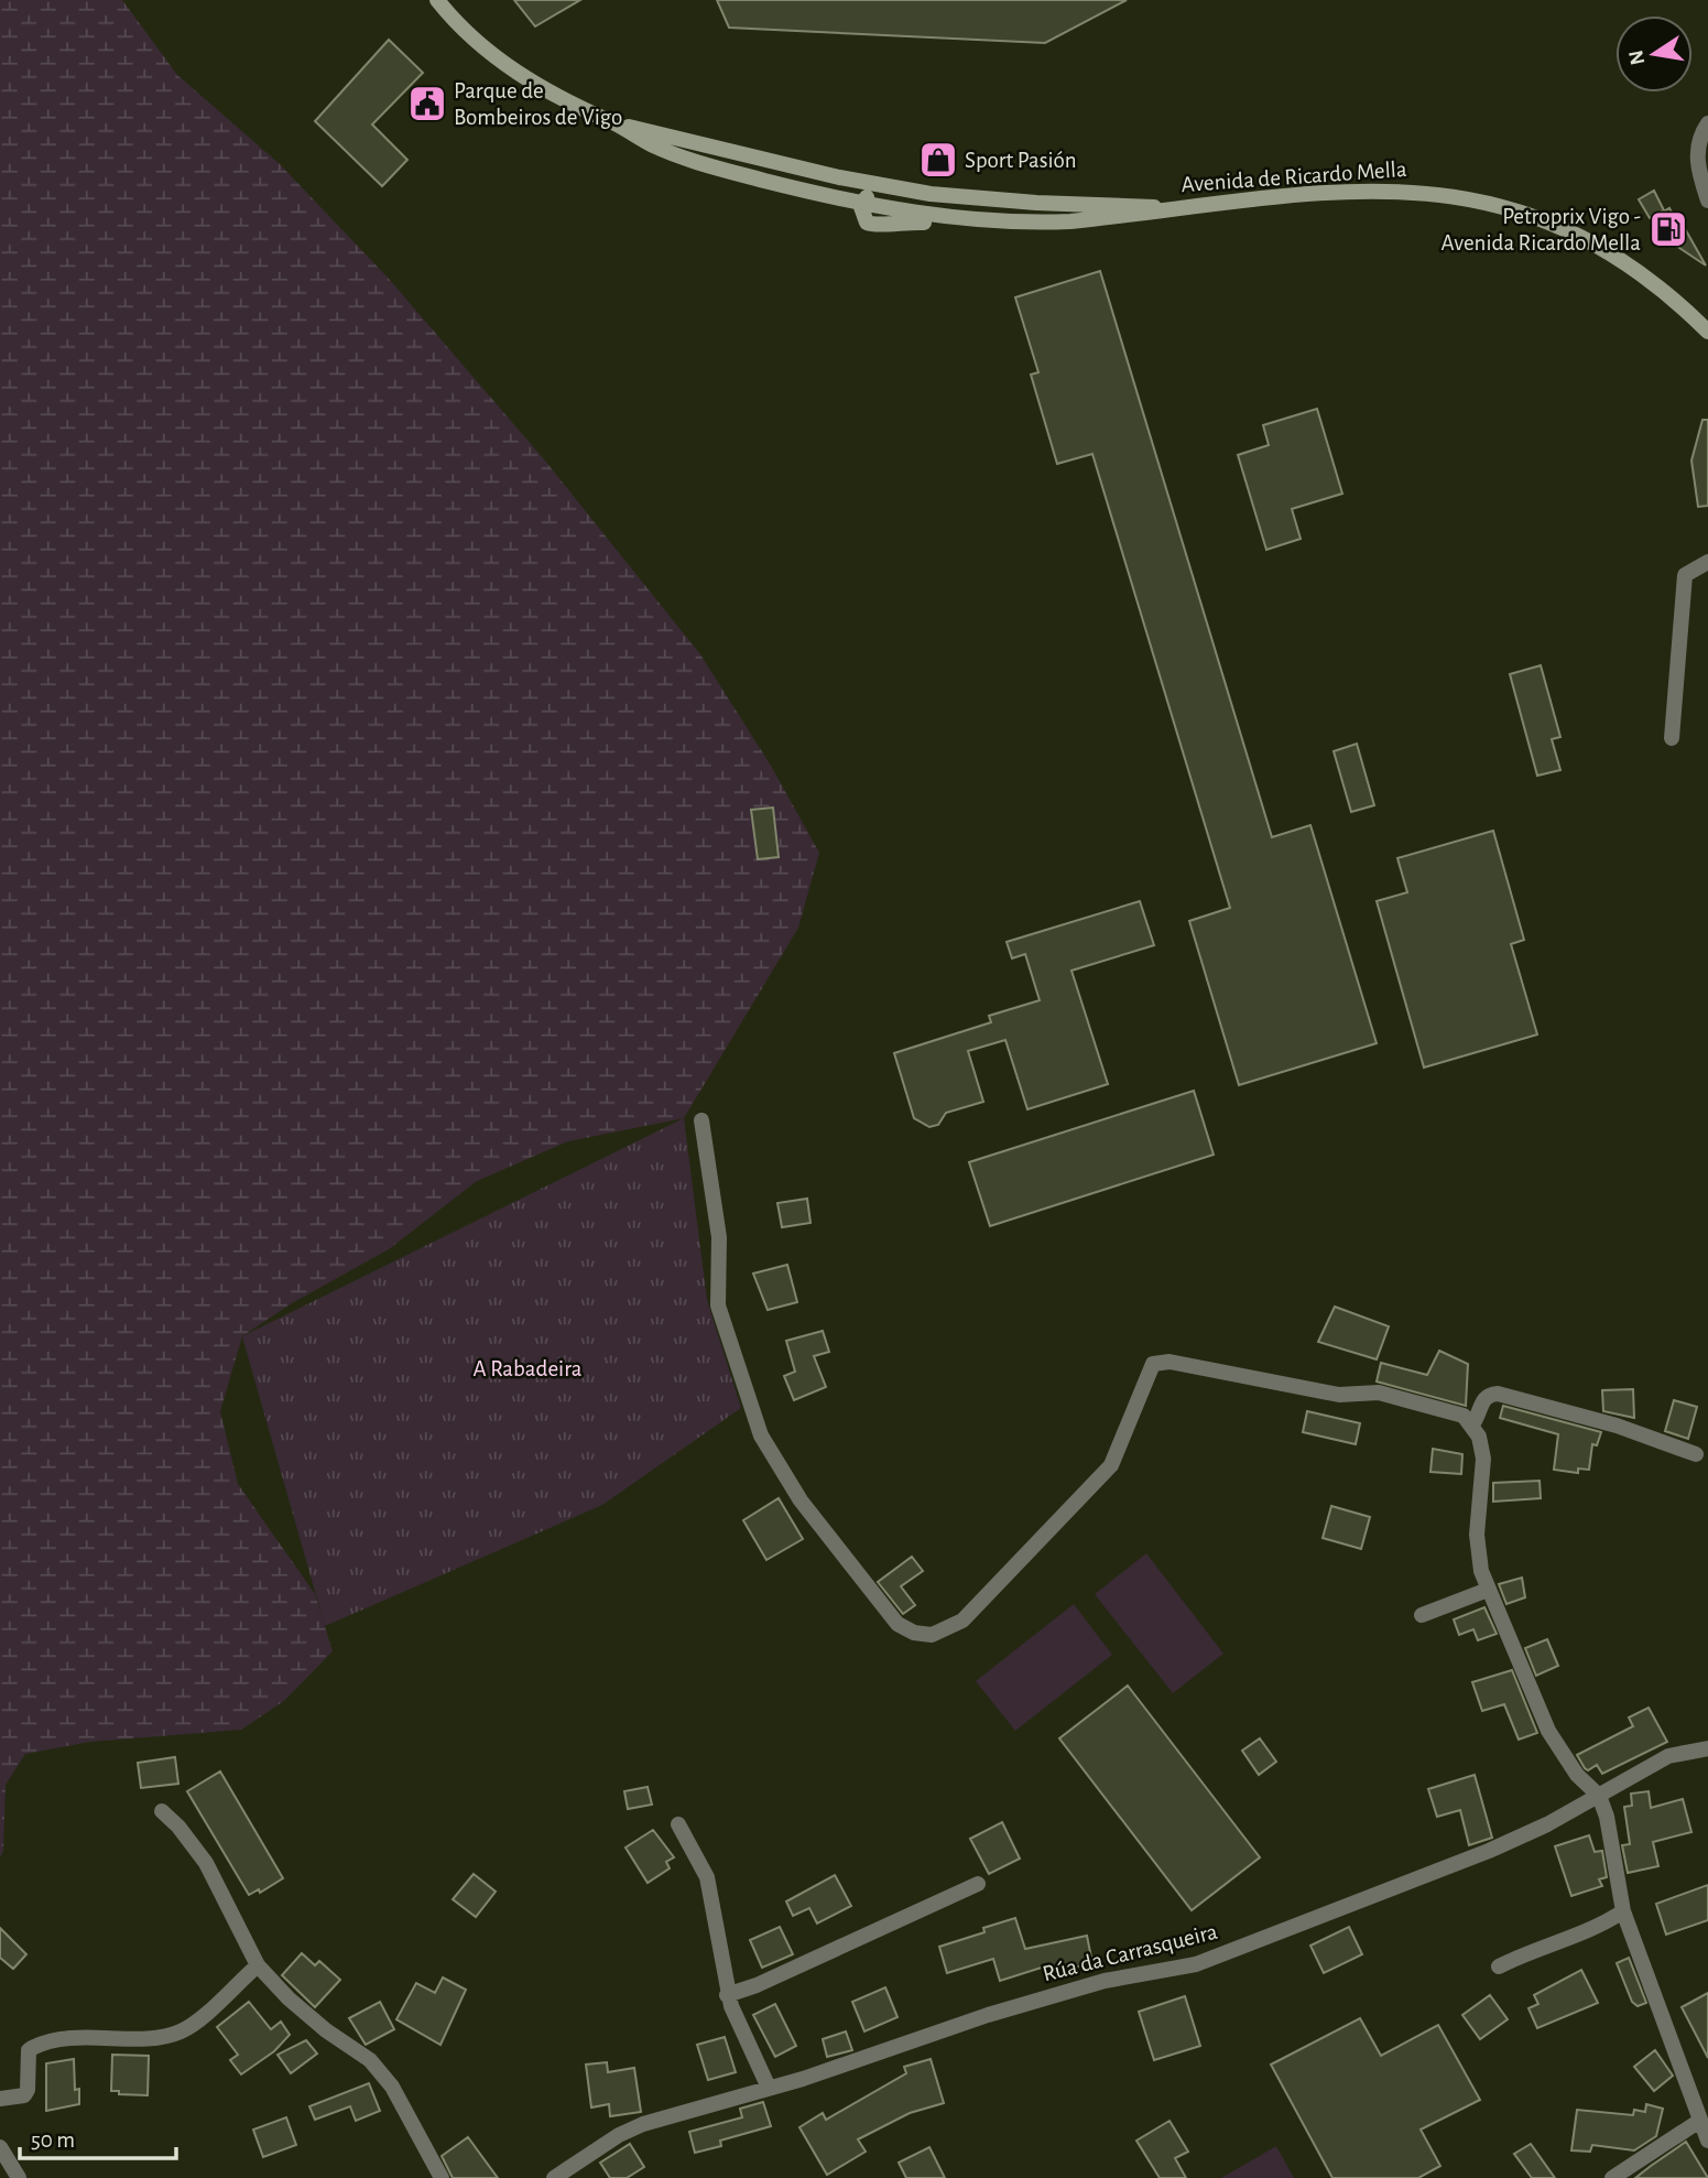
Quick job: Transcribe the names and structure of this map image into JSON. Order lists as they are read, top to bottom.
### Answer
{
  "streets": {
    "main road": ["Avenida de Ricardo Mella"],
    "street": ["Rúa da Carrasqueira"]
  },
  "parks": ["A Rabadeira"],
  "places": {
    "public building": ["Parque de Bombeiros de Vigo"],
    "shop": ["Sport Pasión"],
    "fuel station": ["Petroprix Vigo - Avenida Ricardo Mella"]
  },
  "scale_bar": "50 m",
  "north": "left"
}
